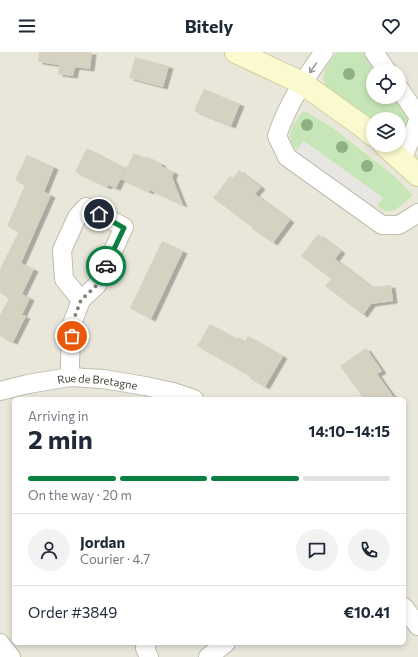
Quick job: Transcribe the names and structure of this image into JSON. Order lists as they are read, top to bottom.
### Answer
{
  "streets": {
    "street": ["Rue de Bretagne"]
  },
  "page": {
    "header": "Bitely",
    "heading": ["2 min", "Arriving in", "14:10–14:15"],
    "panel": [
      "Jordan",
      "Courier · 4.7",
      "Order #3849",
      "€10.41"
    ],
    "bar": "On the way · 20 m"
  }
}
